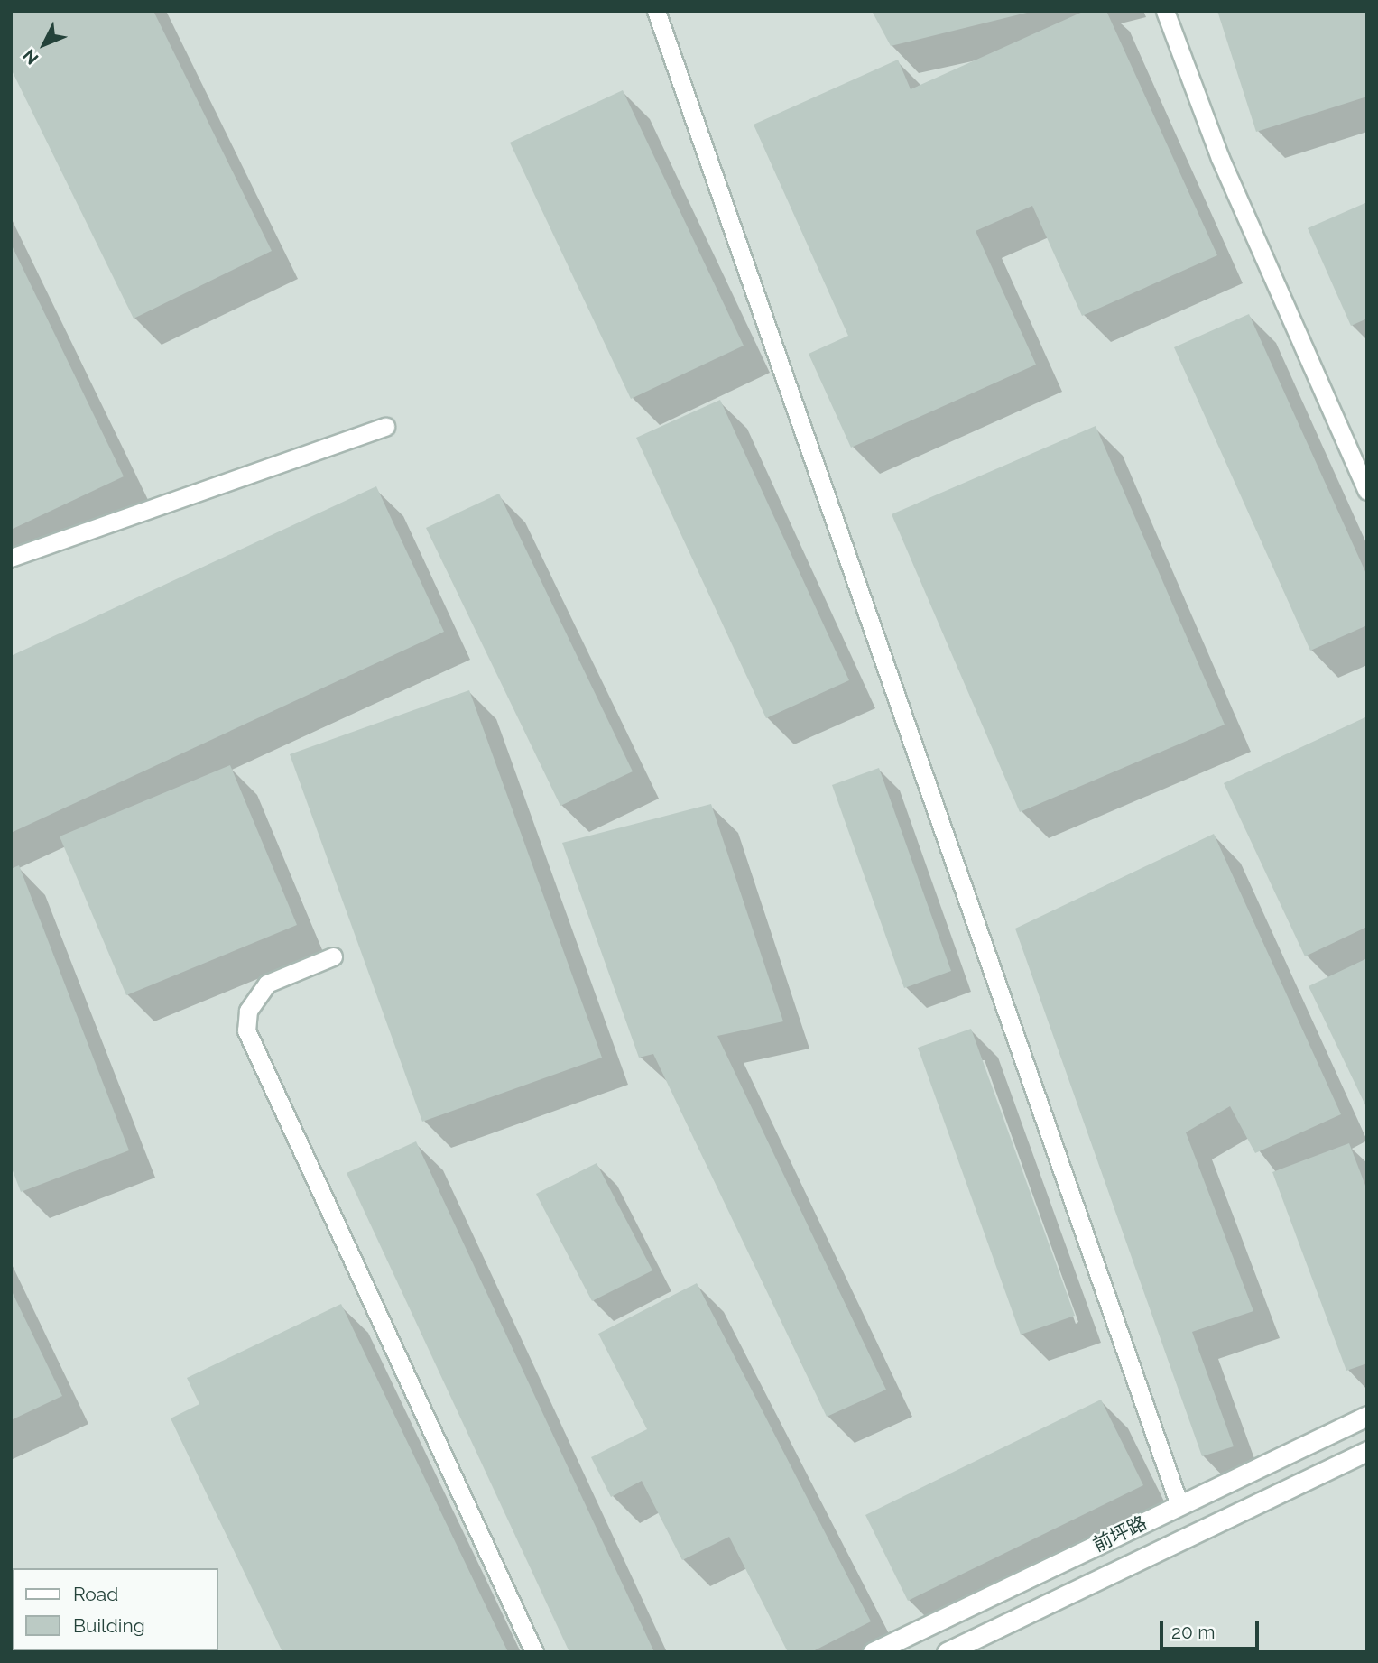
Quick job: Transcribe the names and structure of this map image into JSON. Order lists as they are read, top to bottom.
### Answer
{
  "streets": {
    "street": ["前坪路"]
  },
  "legend": ["Road", "Building"],
  "scale_bar": "20 m",
  "north": "bottom left"
}
